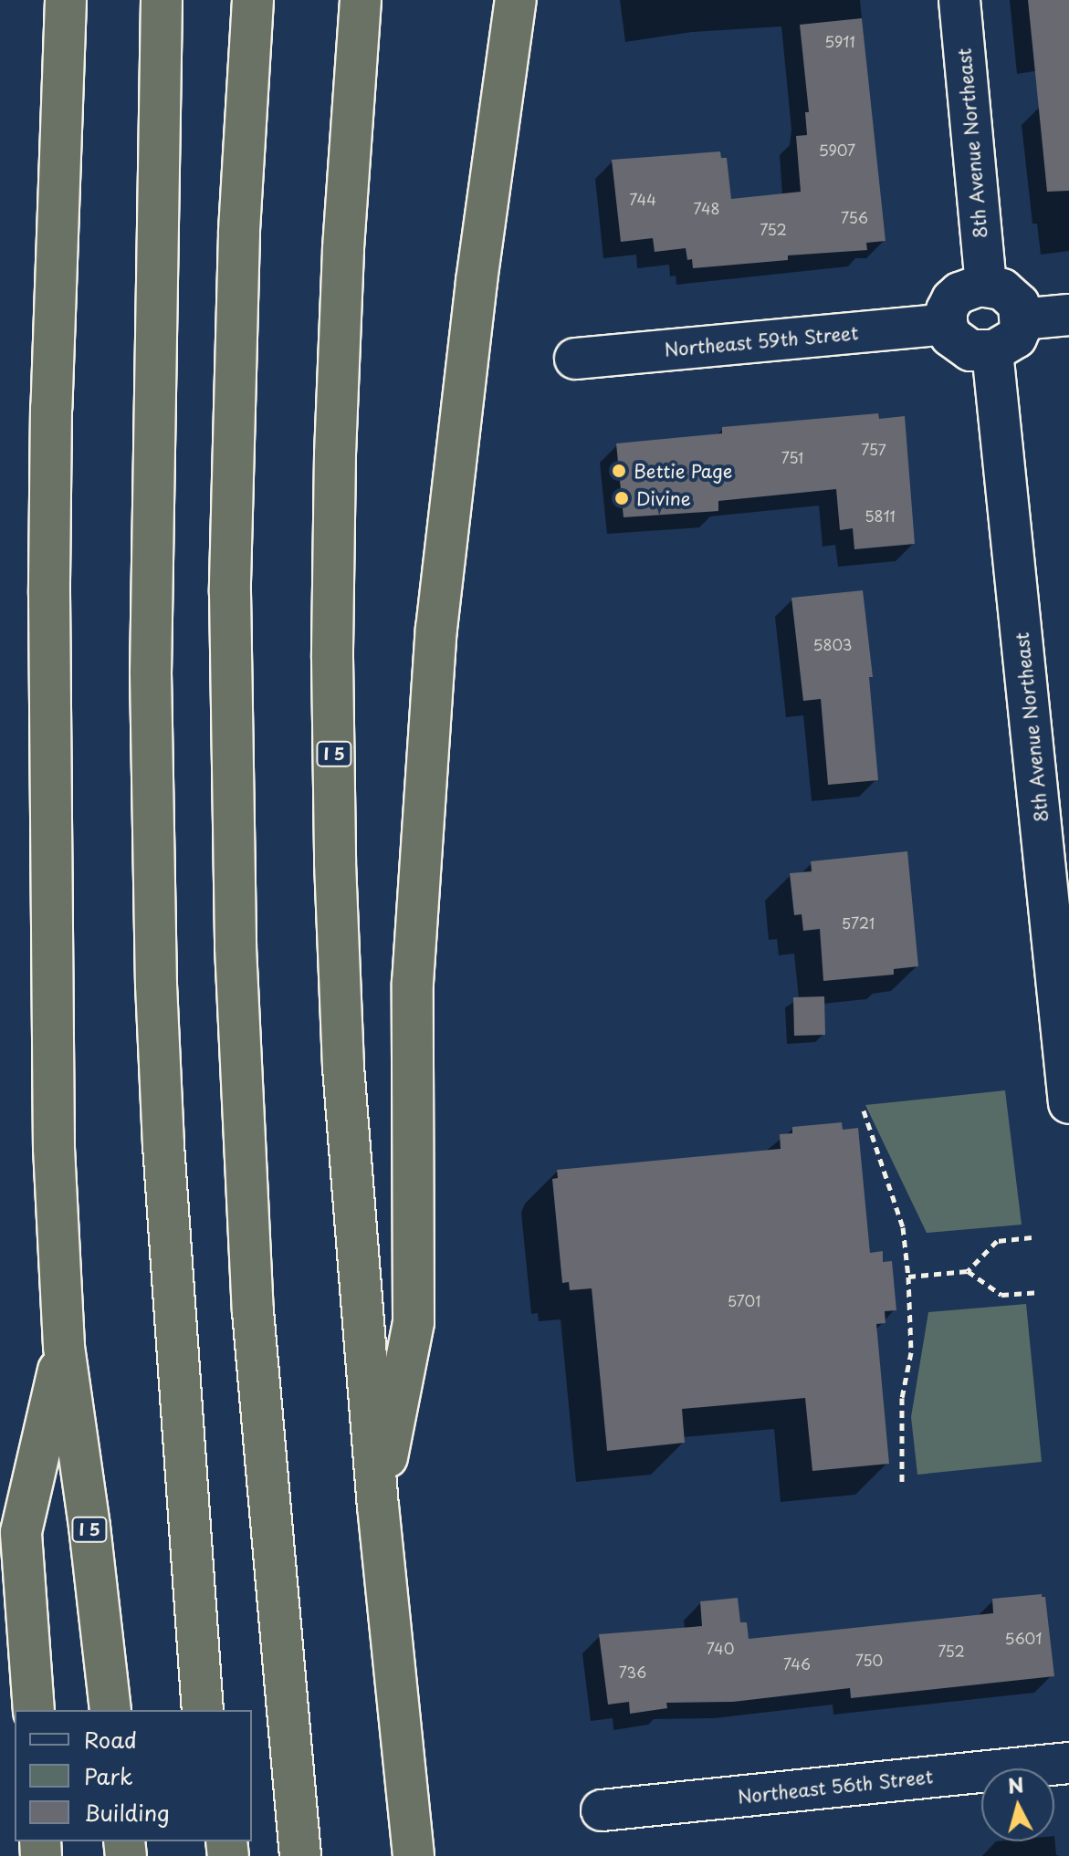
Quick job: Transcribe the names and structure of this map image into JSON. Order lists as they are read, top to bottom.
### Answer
{
  "streets": {
    "highway": ["I 5"],
    "street": ["8th Avenue Northeast", "Northeast 59th Street", "Northeast 56th Street"]
  },
  "crossings": [
    ["8th Avenue Northeast", "Northeast 59th Street"]
  ],
  "places": ["Bettie Page", "Divine"],
  "house_numbers": [
    "5911",
    "5907",
    "744",
    "748",
    "756",
    "752",
    "757",
    "751",
    "5811",
    "5803",
    "5721",
    "5701",
    "5601",
    "740",
    "752",
    "750",
    "746",
    "736"
  ],
  "legend": ["Road", "Park", "Building"],
  "north": "top"
}
